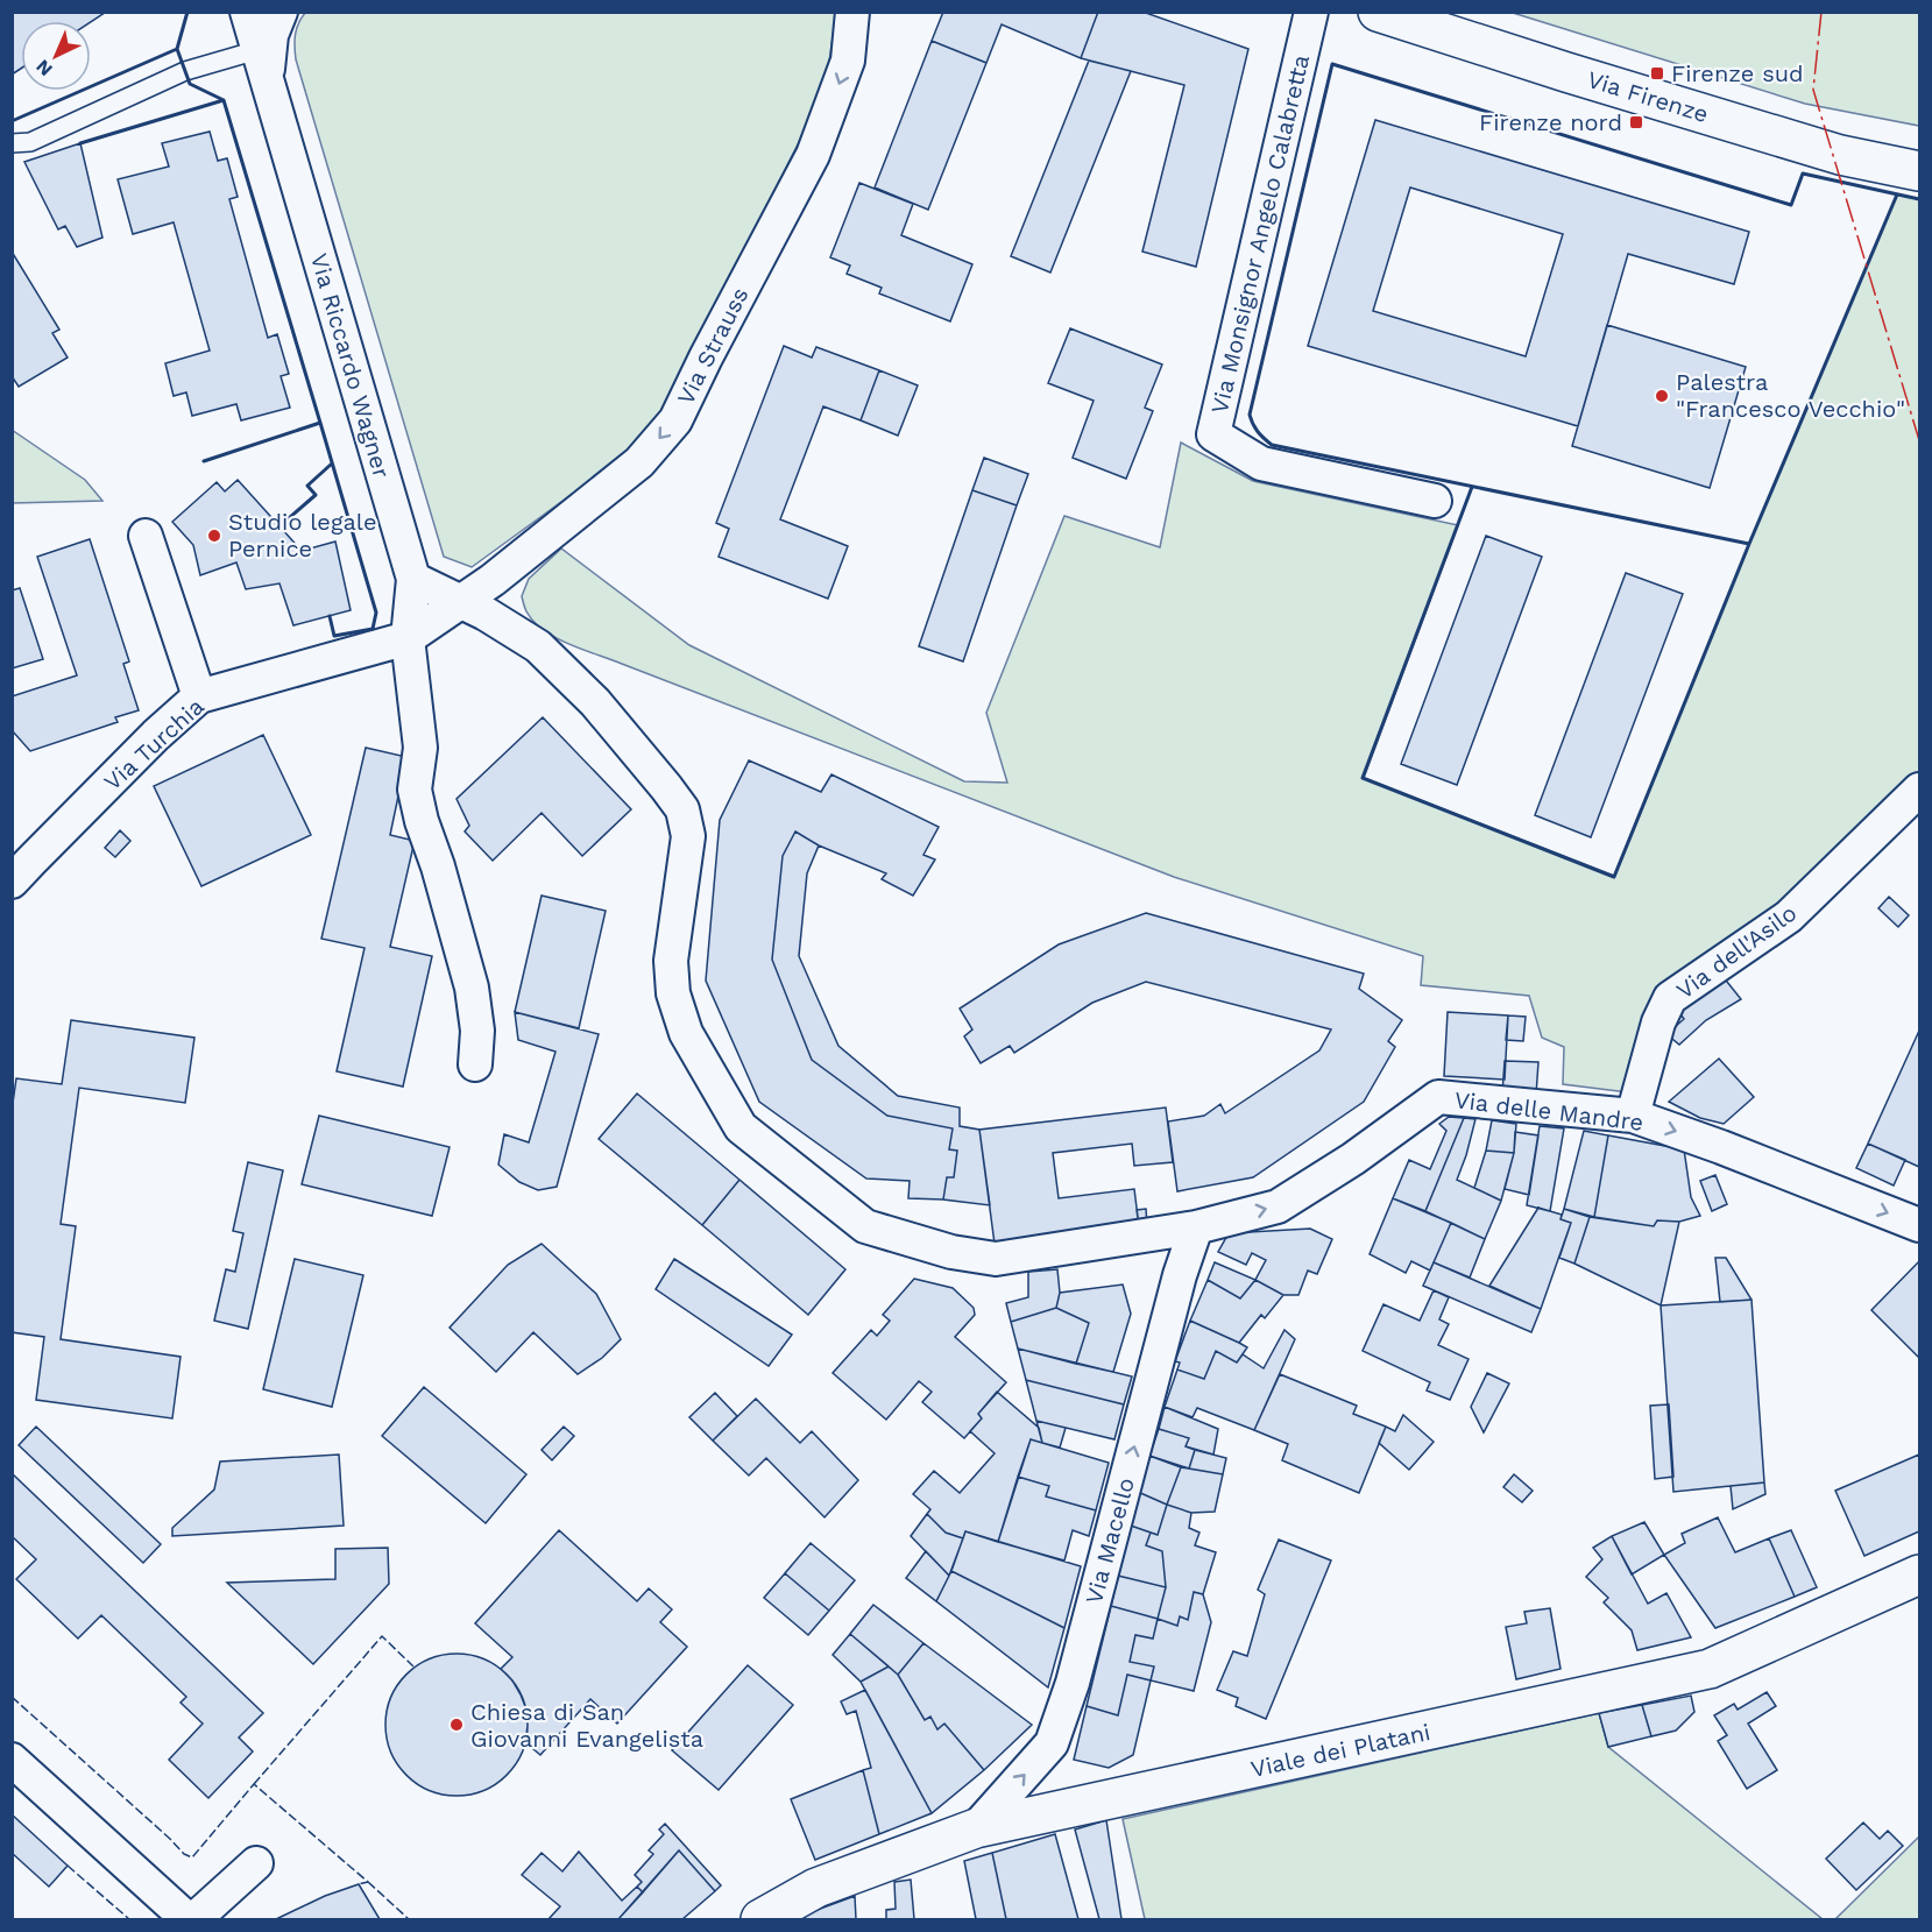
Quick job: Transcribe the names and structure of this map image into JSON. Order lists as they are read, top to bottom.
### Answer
{
  "streets": {
    "street": [
      "Via Firenze",
      "Via Monsignor Angelo Calabretta",
      "Via Strauss",
      "Via Riccardo Wagner",
      "Via Turchia",
      "Via dell'Asilo",
      "Via delle Mandre",
      "Via Macello",
      "Viale dei Platani"
    ]
  },
  "crossings": [
    ["Via Strauss", "Via Turchia"],
    ["Via dell'Asilo", "Via delle Mandre"],
    ["Via delle Mandre", "Via Macello"],
    ["Via Macello", "Viale dei Platani"]
  ],
  "one_way": ["Via Strauss", "Via delle Mandre", "Via Macello"],
  "places": {
    "transit": ["Firenze sud", "Firenze nord"],
    "other": ["Palestra \"Francesco Vecchio\"", "Studio legale Pernice", "Chiesa di San Giovanni Evangelista"]
  },
  "north": "bottom left"
}
